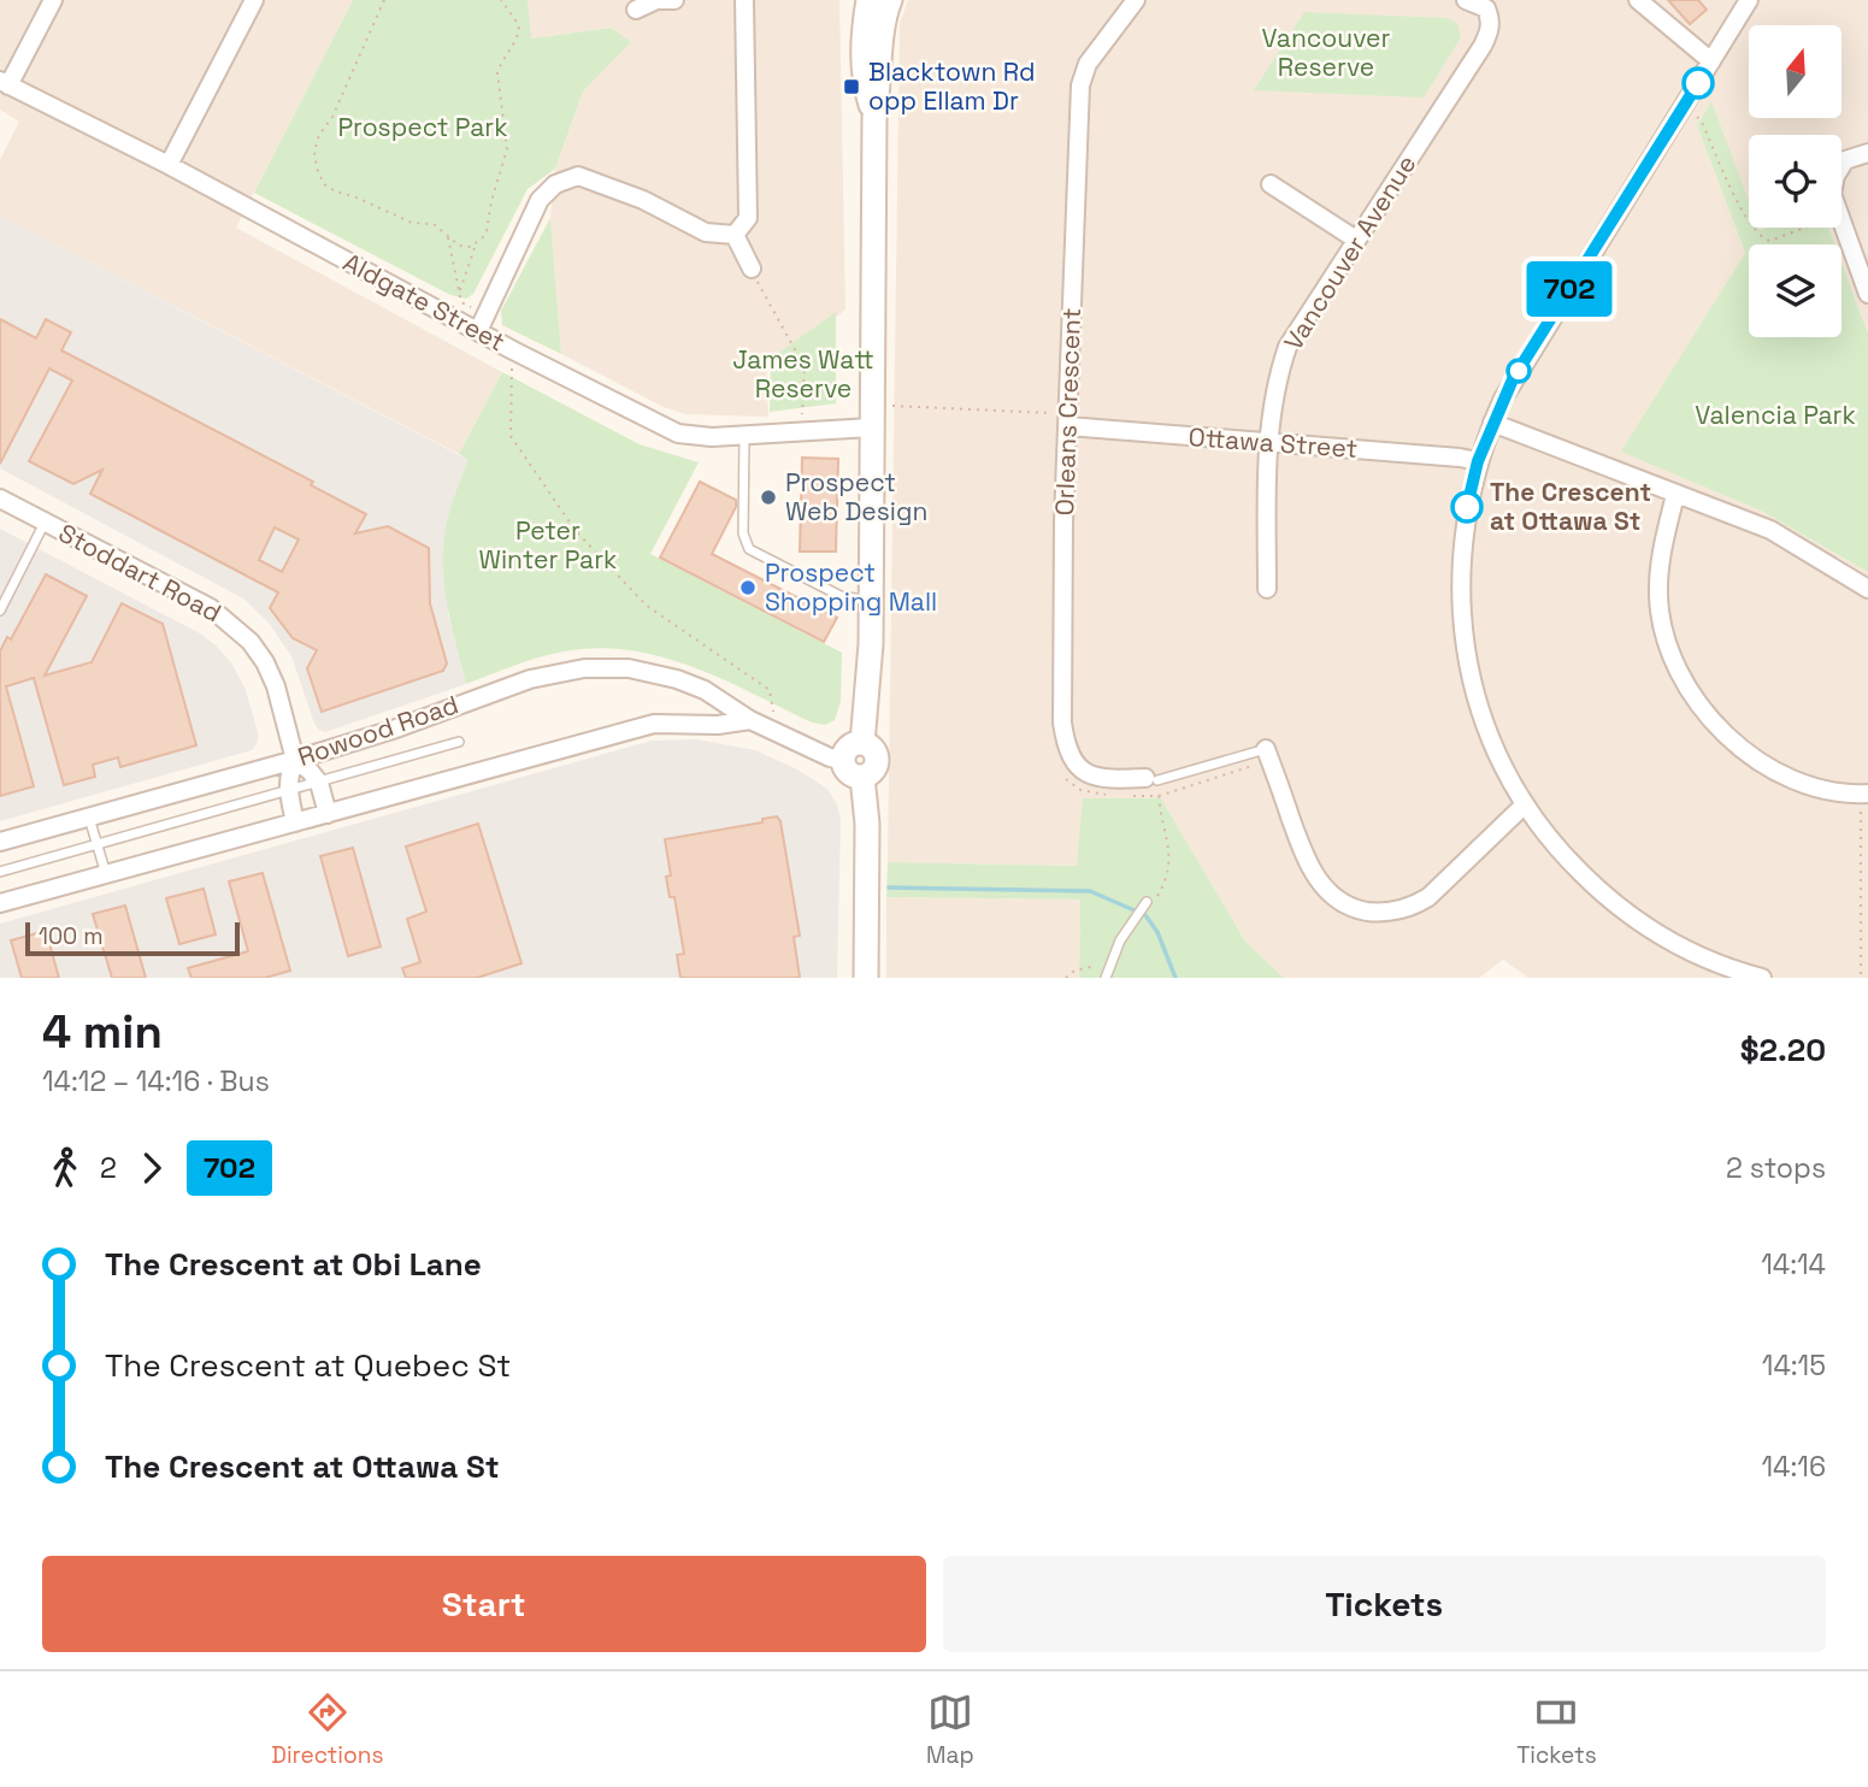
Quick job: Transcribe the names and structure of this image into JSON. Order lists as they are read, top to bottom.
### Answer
{
  "streets": {
    "street": [
      "Vancouver Avenue",
      "Aldgate Street",
      "Orleans Crescent",
      "Ottawa Street",
      "Stoddart Road",
      "Rowood Road"
    ]
  },
  "crossings": [
    ["Vancouver Avenue", "Ottawa Street"],
    ["Orleans Crescent", "Ottawa Street"],
    ["Stoddart Road", "Rowood Road"]
  ],
  "parks": [
    "Vancouver Reserve",
    "Prospect Park",
    "James Watt Reserve",
    "Valencia Park",
    "Peter Winter Park"
  ],
  "places": {
    "transit": ["Blacktown Rd opp Ellam Dr"],
    "other": ["Prospect Web Design", "The Crescent at Ottawa St", "Prospect Shopping Mall"]
  },
  "lines": ["bus line 702"],
  "scale_bar": "100 m",
  "north": "top",
  "page": {
    "on_map": "702",
    "scale": "100 m",
    "heading": ["4 min", "14:12 – 14:16 · Bus", "$2.20"],
    "legs": ["2", "702", "2 stops"],
    "list": [
      {
        "name": "The Crescent at Obi Lane",
        "value": "14:14"
      },
      {
        "name": "The Crescent at Quebec St",
        "value": "14:15"
      },
      {
        "name": "The Crescent at Ottawa St",
        "value": "14:16"
      }
    ],
    "buttons": ["Start", "Tickets"],
    "tabs": ["Directions", "Map", "Tickets"]
  }
}
